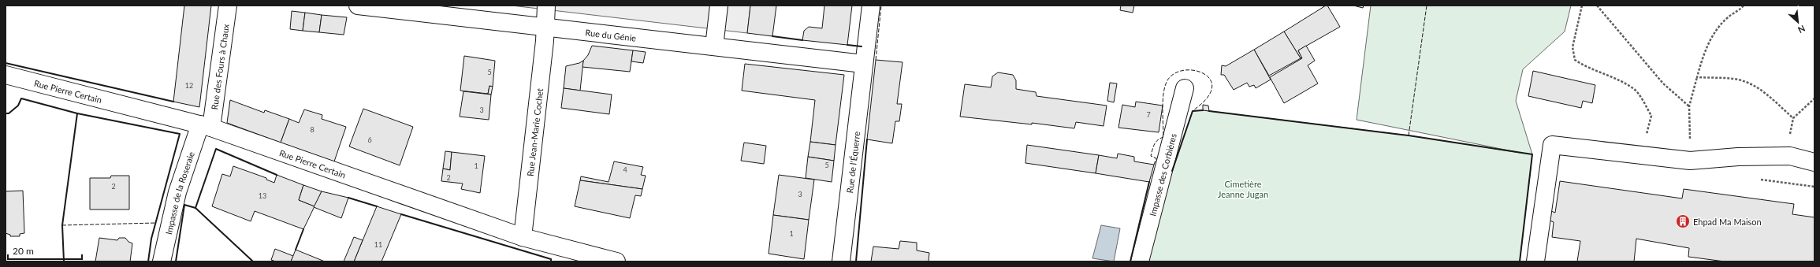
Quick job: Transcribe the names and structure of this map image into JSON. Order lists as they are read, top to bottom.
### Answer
{
  "streets": {
    "street": [
      "Rue du Génie",
      "Rue des Fours à Chaux",
      "Rue Pierre Certain",
      "Rue Jean-Marie Cochet",
      "Rue de l'Équerre",
      "Impasse des Corbières",
      "Impasse de la Roseraie"
    ]
  },
  "crossings": [
    ["Rue du Génie", "Rue Jean-Marie Cochet"],
    ["Rue du Génie", "Rue de l'Équerre"],
    ["Rue des Fours à Chaux", "Rue Pierre Certain"],
    ["Rue des Fours à Chaux", "Impasse de la Roseraie"],
    ["Rue Pierre Certain", "Rue Jean-Marie Cochet"],
    ["Rue Pierre Certain", "Impasse de la Roseraie"]
  ],
  "parks": ["Cimetière Jeanne Jugan"],
  "places": {
    "building": ["Ehpad Ma Maison"]
  },
  "house_numbers": [
    "5",
    "12",
    "3",
    "7",
    "8",
    "6",
    "5",
    "1",
    "4",
    "2",
    "2",
    "3",
    "13",
    "1",
    "11"
  ],
  "scale_bar": "20 m",
  "north": "bottom right"
}
